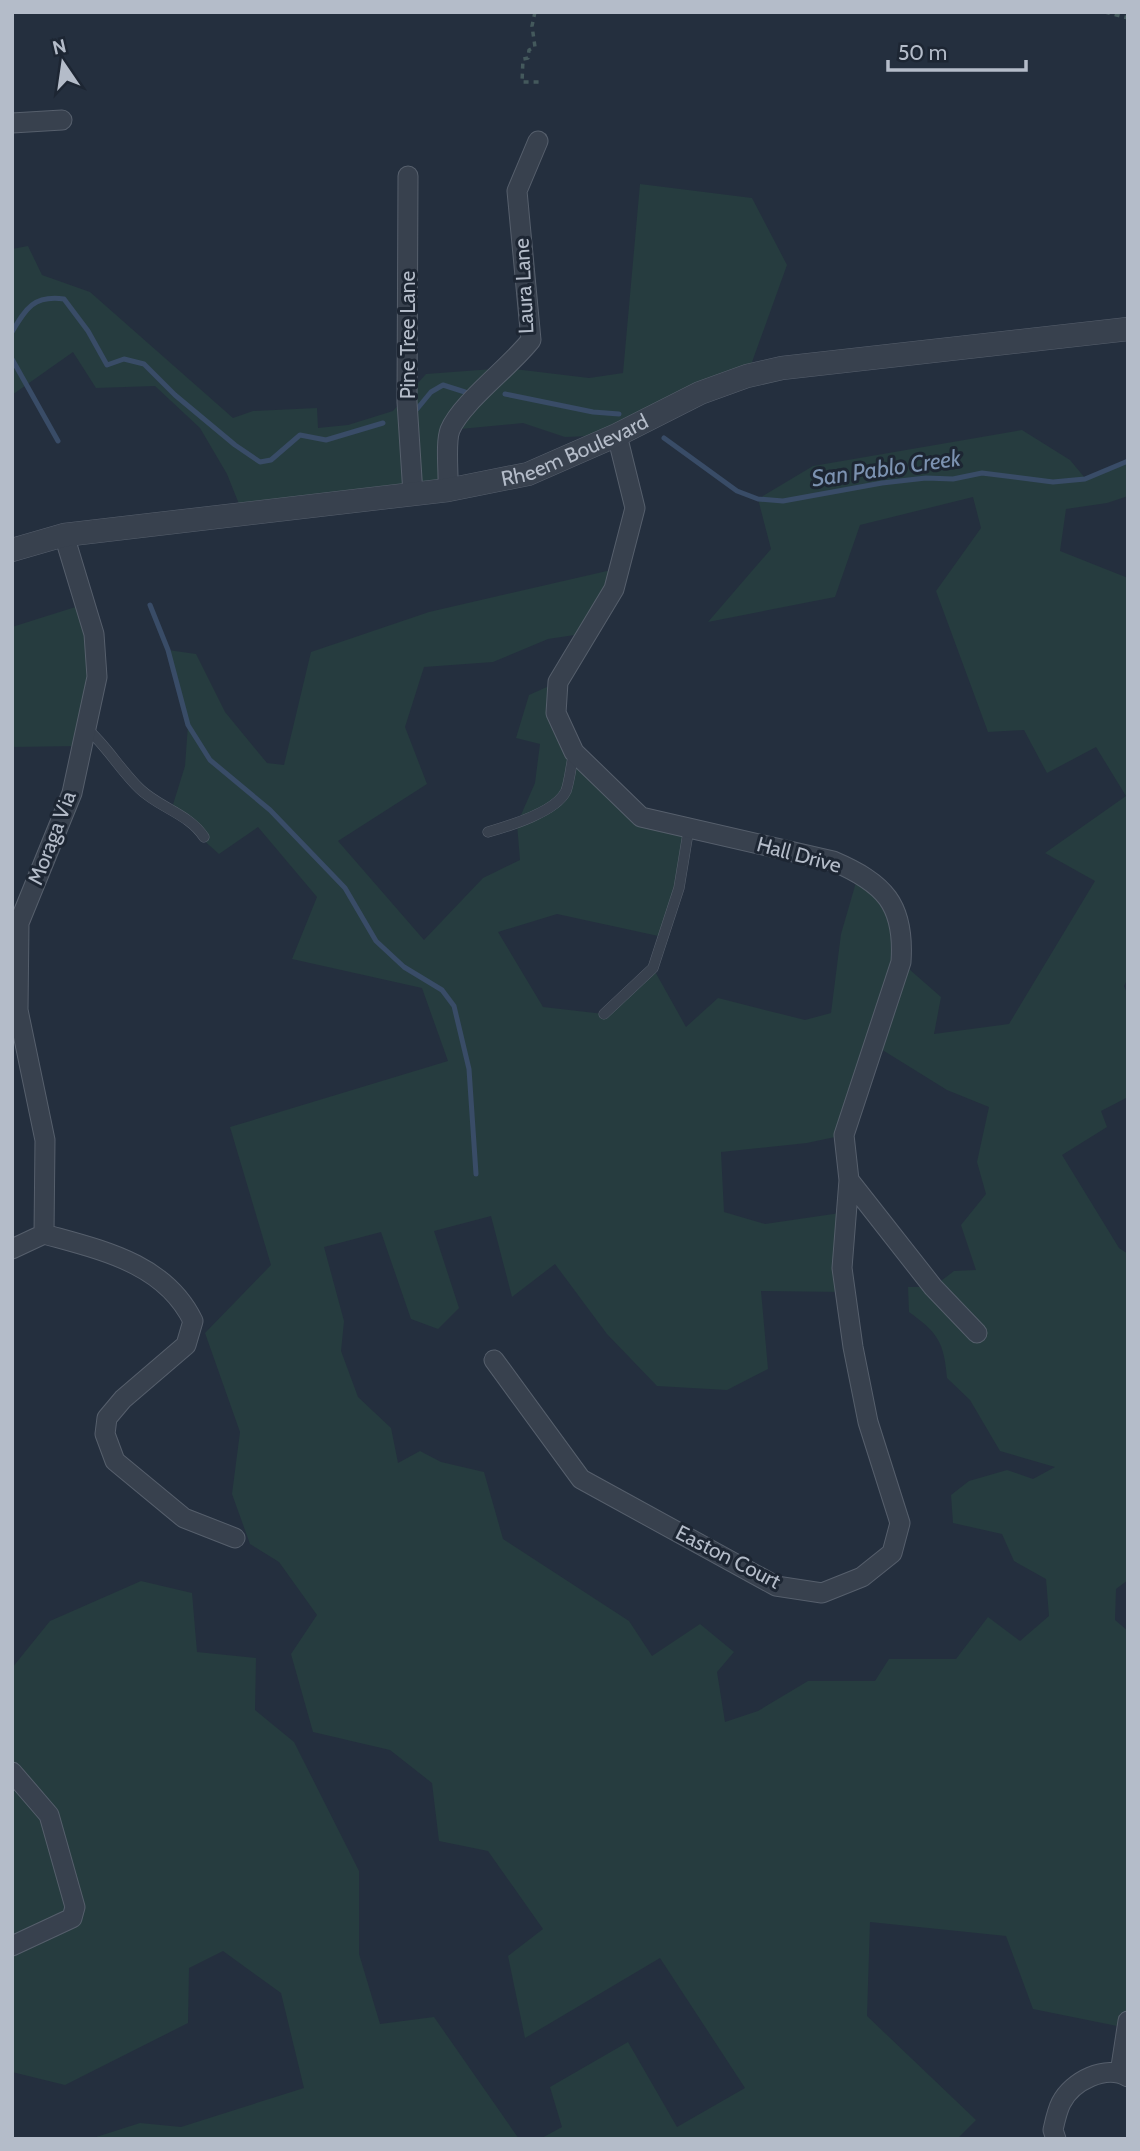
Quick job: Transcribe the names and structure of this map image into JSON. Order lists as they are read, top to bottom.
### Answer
{
  "streets": {
    "street": [
      "Laura Lane",
      "Pine Tree Lane",
      "Rheem Boulevard",
      "Moraga Via",
      "Hall Drive",
      "Easton Court"
    ]
  },
  "crossings": [
    ["Laura Lane", "Rheem Boulevard"],
    ["Pine Tree Lane", "Rheem Boulevard"],
    ["Rheem Boulevard", "Moraga Via"],
    ["Rheem Boulevard", "Hall Drive"],
    ["Hall Drive", "Easton Court"]
  ],
  "water": ["San Pablo Creek"],
  "scale_bar": "50 m",
  "north": "top"
}
